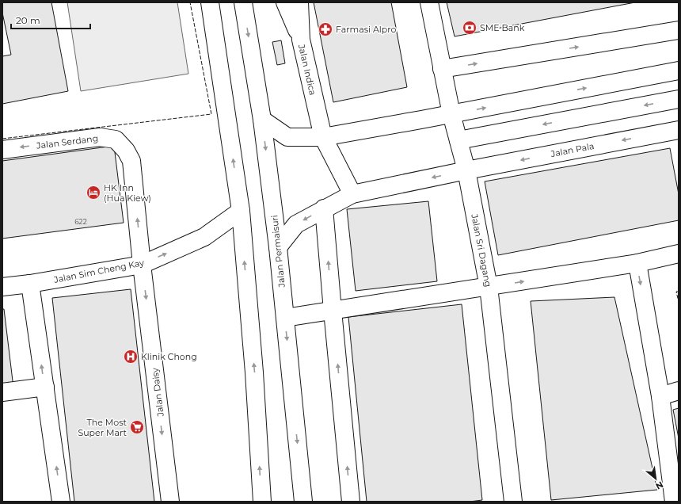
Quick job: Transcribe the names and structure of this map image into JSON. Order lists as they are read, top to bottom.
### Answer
{
  "streets": {
    "street": [
      "Jalan Indica",
      "Jalan Serdang",
      "Jalan Pala",
      "Jalan Sri Dagang",
      "Jalan Permaisuri",
      "Jalan Sim Cheng Kay",
      "Jalan Daisy"
    ]
  },
  "crossings": [
    ["Jalan Indica", "Jalan Pala"],
    ["Jalan Serdang", "Jalan Sim Cheng Kay"],
    ["Jalan Serdang", "Jalan Daisy"],
    ["Jalan Pala", "Jalan Sri Dagang"],
    ["Jalan Pala", "Jalan Permaisuri"],
    ["Jalan Sim Cheng Kay", "Jalan Daisy"]
  ],
  "one_way": ["Jalan Sim Cheng Kay"],
  "places": {
    "bank": ["SME Bank"],
    "pharmacy": ["Farmasi Alpro"],
    "hotel": ["HK Inn (Hua Kiew)"],
    "hospital": ["Klinik Chong"],
    "supermarket": ["The Most Super Mart"]
  },
  "house_numbers": ["622"],
  "scale_bar": "20 m",
  "north": "bottom right"
}
